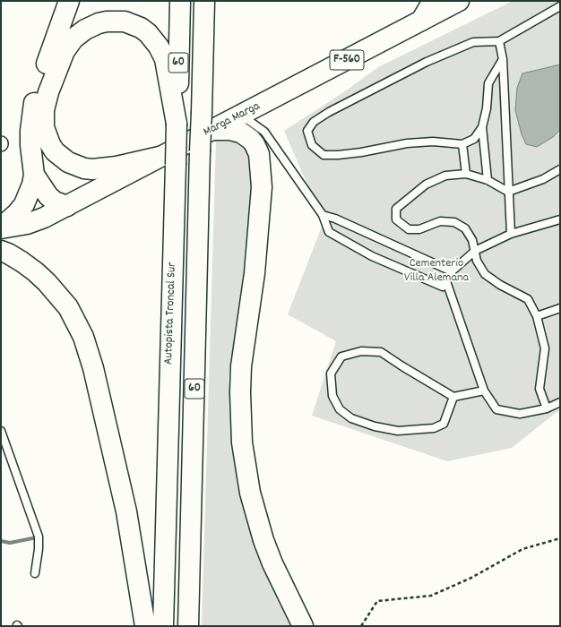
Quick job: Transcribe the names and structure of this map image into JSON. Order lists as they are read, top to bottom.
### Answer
{
  "streets": {
    "main road": [
      "F-560",
      "60",
      "Marga Marga",
      "Autopista Troncal Sur"
    ]
  },
  "crossings": [
    ["Marga Marga", "Autopista Troncal Sur"]
  ],
  "parks": ["Cementerio Villa Alemana"]
}
